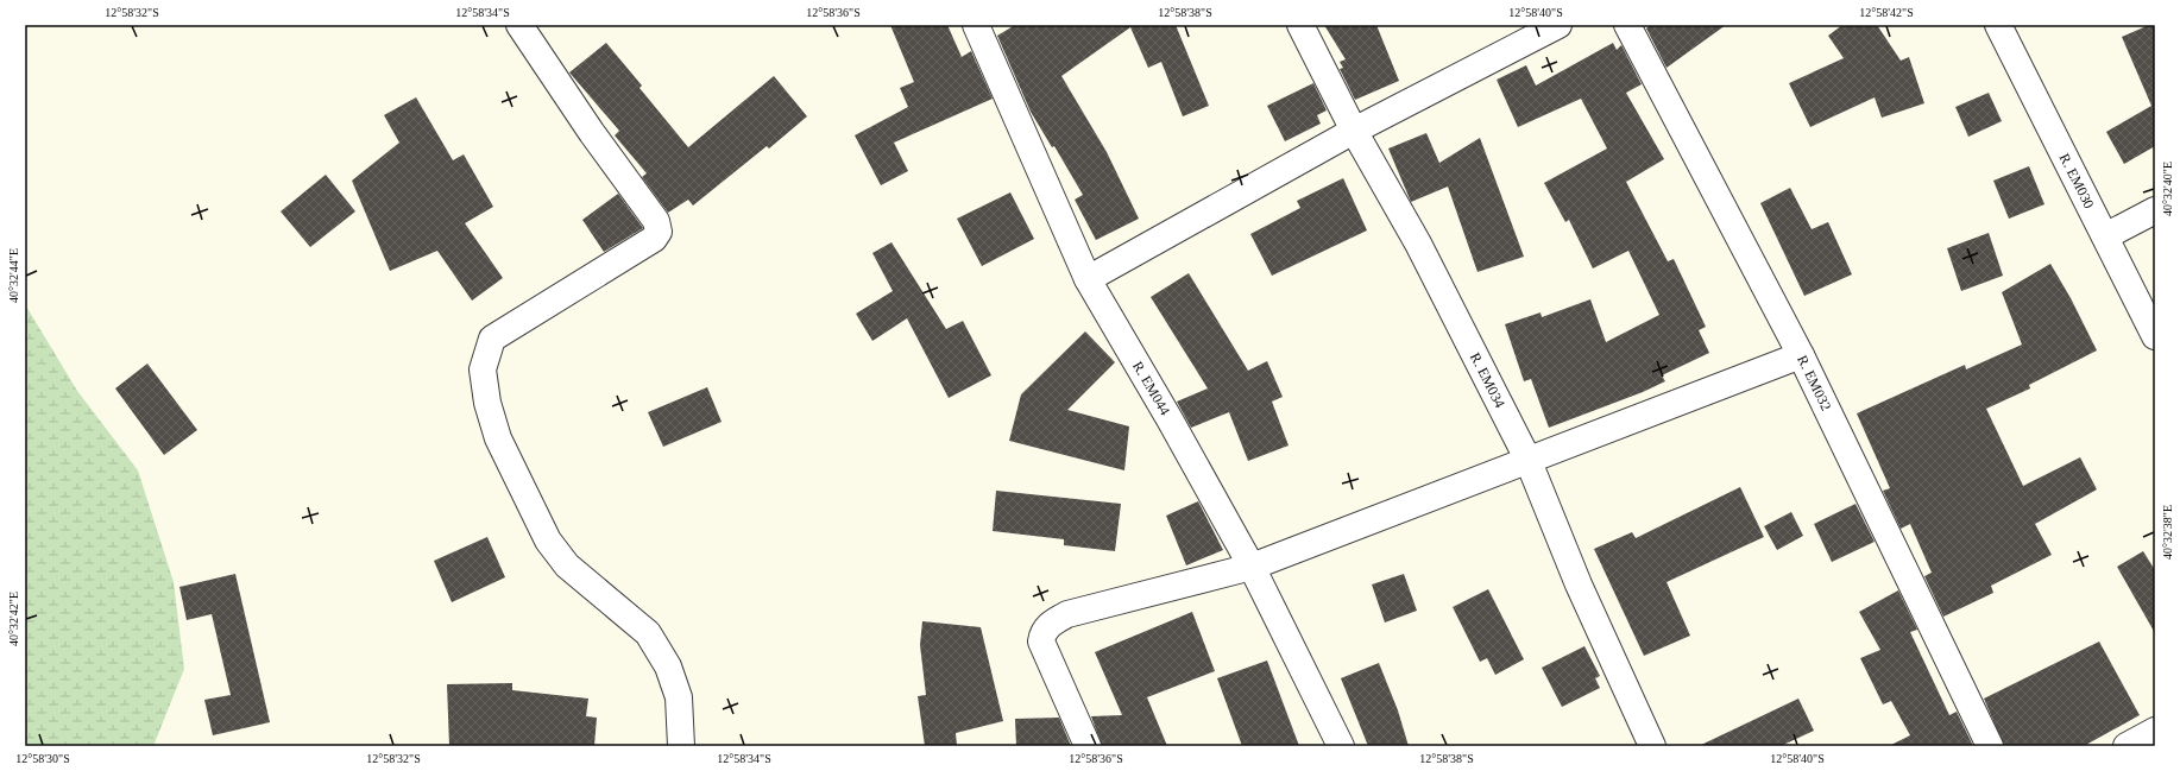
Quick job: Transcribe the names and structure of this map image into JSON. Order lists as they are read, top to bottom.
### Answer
{
  "streets": {
    "street": [
      "R. EM030",
      "R. EM034",
      "R. EM032",
      "R. EM044"
    ]
  },
  "coordinates": [
    "12°58'32\"S",
    "12°58'34\"S",
    "12°58'36\"S",
    "12°58'38\"S",
    "12°58'40\"S",
    "12°58'42\"S",
    "40°32'40\"E",
    "40°32'44\"E",
    "40°32'38\"E",
    "40°32'42\"E",
    "12°58'30\"S"
  ]
}
